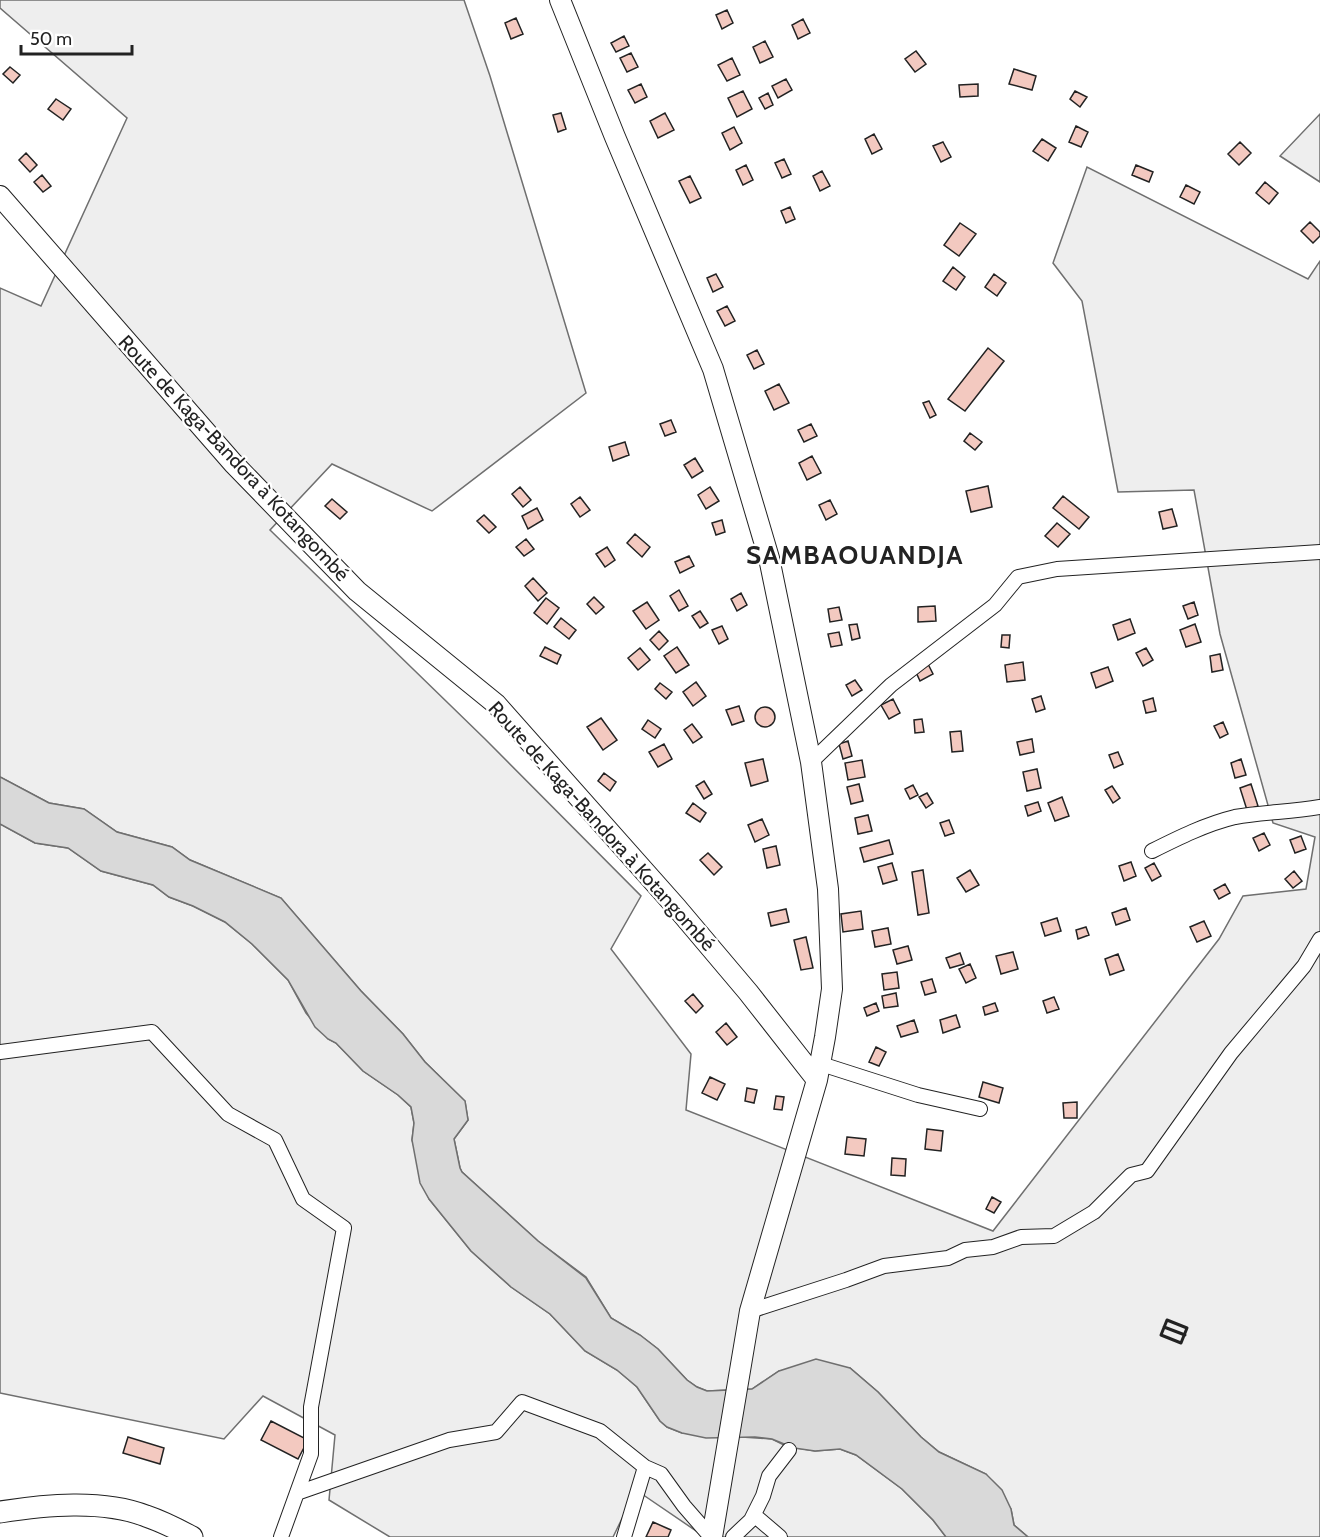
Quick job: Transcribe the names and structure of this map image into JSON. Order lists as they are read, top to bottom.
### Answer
{
  "streets": {
    "main road": ["Route de Kaga-Bandora à Kotangombé"]
  },
  "districts": ["SAMBAOUANDJA"],
  "scale_bar": "50 m"
}
